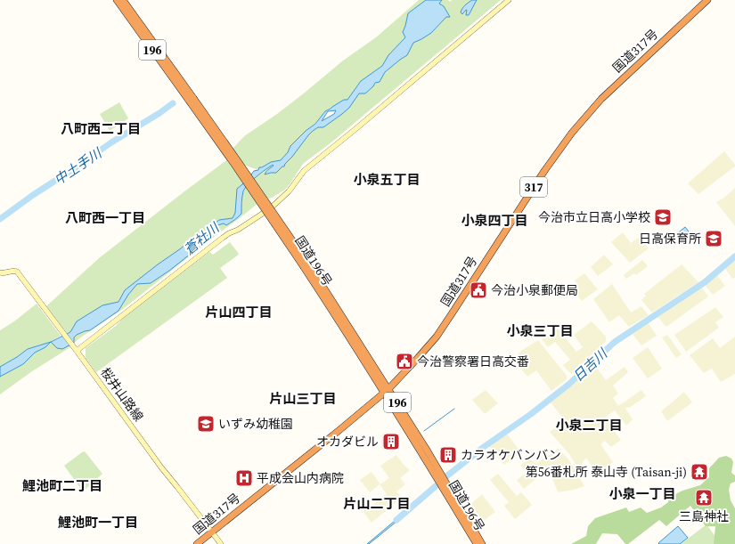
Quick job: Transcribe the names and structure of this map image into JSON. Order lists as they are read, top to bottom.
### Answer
{
  "streets": {
    "highway": [
      "196",
      "国道317号",
      "317",
      "国道196号"
    ],
    "street": ["桜井山路線"]
  },
  "crossings": [
    ["国道317号", "国道196号"],
    ["国道317号", "桜井山路線"]
  ],
  "districts": [
    "八町西二丁目",
    "小泉五丁目",
    "八町西一丁目",
    "小泉四丁目",
    "片山四丁目",
    "小泉三丁目",
    "片山三丁目",
    "小泉二丁目",
    "鯉池町二丁目",
    "小泉一丁目",
    "片山二丁目",
    "鯉池町一丁目"
  ],
  "water": ["中土手川", "蒼社川", "日吉川"],
  "places": {
    "school or university": ["今治市立日高小学校", "日高保育所", "いずみ幼稚園"],
    "public building": ["今治小泉郵便局", "今治警察署日高交番"],
    "building": ["オカダビル", "カラオケバンバン"],
    "temple": ["第56番札所 泰山寺 (Taisan-ji)", "三島神社"],
    "hospital": ["平成会山内病院"]
  }
}
